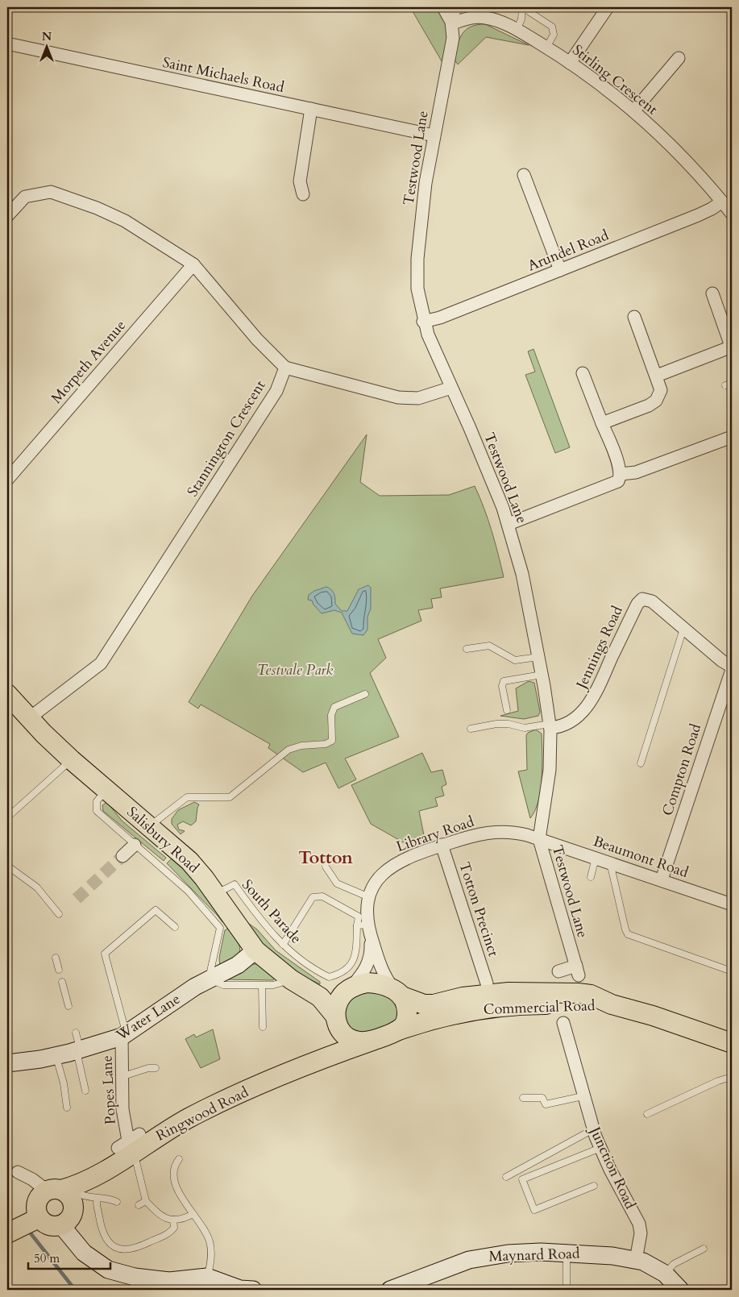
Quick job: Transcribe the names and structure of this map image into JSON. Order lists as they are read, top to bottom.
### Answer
{
  "streets": {
    "main road": ["Salisbury Road", "Commercial Road", "Ringwood Road"],
    "street": [
      "Saint Michaels Road",
      "Stirling Crescent",
      "Testwood Lane",
      "Arundel Road",
      "Morpeth Avenue",
      "Stannington Crescent",
      "Jennings Road",
      "Compton Road",
      "Library Road",
      "Beaumont Road",
      "Totton Precinct",
      "Water Lane",
      "Popes Lane",
      "Junction Road",
      "Maynard Road"
    ],
    "lane": ["South Parade"]
  },
  "crossings": [
    ["Saint Michaels Road", "Testwood Lane"],
    ["Stirling Crescent", "Testwood Lane"],
    ["Stirling Crescent", "Arundel Road"],
    ["Testwood Lane", "Arundel Road"],
    ["Testwood Lane", "Jennings Road"],
    ["Testwood Lane", "Library Road"],
    ["Testwood Lane", "Beaumont Road"],
    ["Stannington Crescent", "Salisbury Road"],
    ["Jennings Road", "Compton Road"],
    ["Compton Road", "Beaumont Road"],
    ["Library Road", "Salisbury Road"],
    ["Library Road", "Beaumont Road"],
    ["Library Road", "Totton Precinct"],
    ["Library Road", "South Parade"],
    ["Library Road", "Commercial Road"],
    ["Library Road", "Ringwood Road"],
    ["Salisbury Road", "South Parade"],
    ["Salisbury Road", "Commercial Road"],
    ["Salisbury Road", "Water Lane"],
    ["Salisbury Road", "Ringwood Road"],
    ["Commercial Road", "Ringwood Road"],
    ["Water Lane", "Popes Lane"],
    ["Popes Lane", "Ringwood Road"],
    ["Junction Road", "Maynard Road"]
  ],
  "districts": ["Totton"],
  "parks": ["Testvale Park"],
  "scale_bar": "50 m",
  "north": "top"
}
